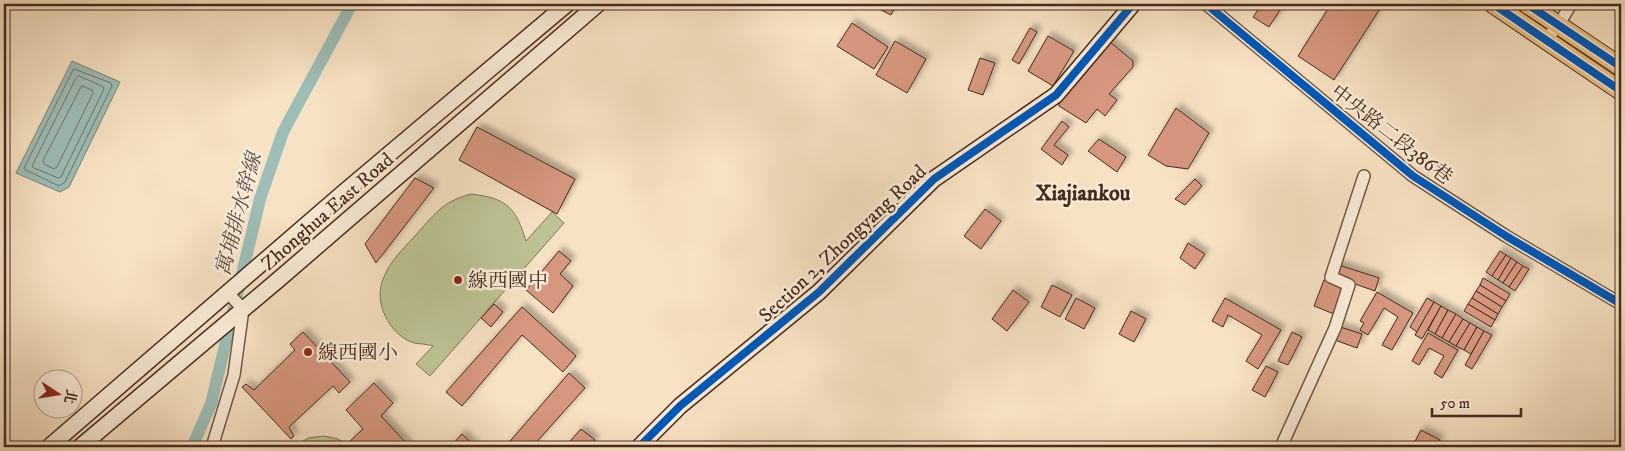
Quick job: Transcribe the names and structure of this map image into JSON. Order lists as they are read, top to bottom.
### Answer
{
  "streets": {
    "main road": ["Zhonghua East Road", "Section 2, Zhongyang Road"],
    "street": ["中央路二段386巷"]
  },
  "districts": ["Xiajiankou"],
  "water": ["寓埔排水幹線"],
  "places": ["線西國中", "線西國小"],
  "scale_bar": "50 m",
  "north": "right"
}
